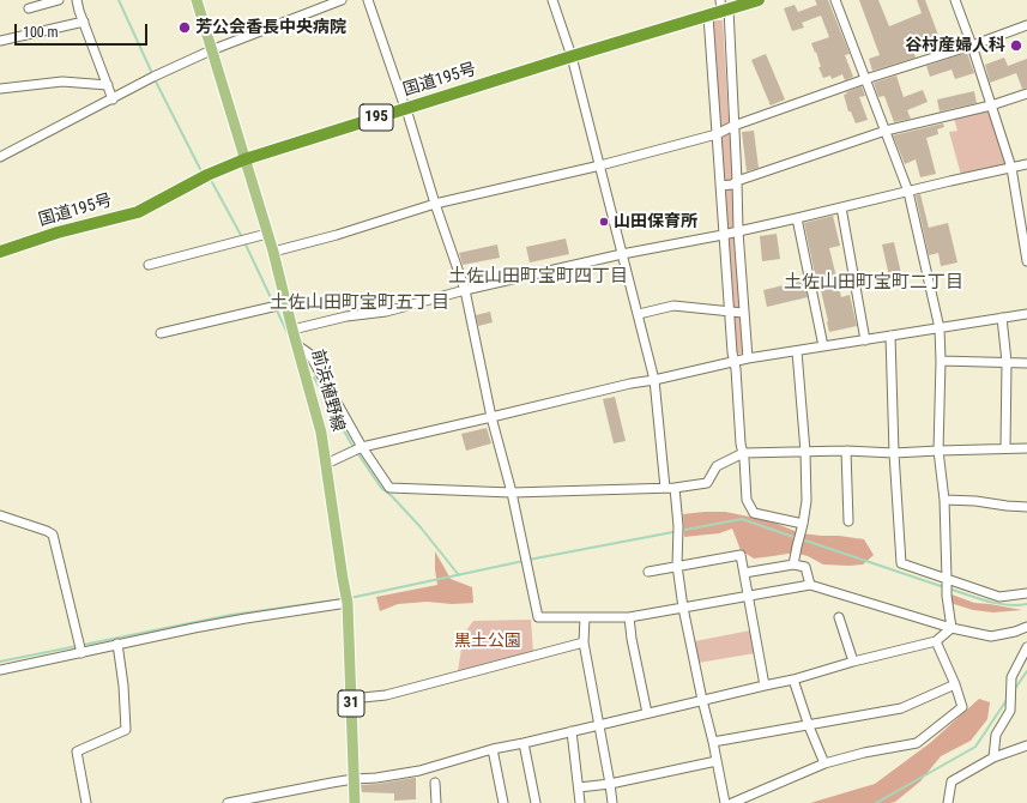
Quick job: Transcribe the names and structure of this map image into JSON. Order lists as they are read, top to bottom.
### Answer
{
  "streets": {
    "highway": ["国道195号", "195"],
    "main road": ["前浜植野線", "31"]
  },
  "crossings": [
    ["国道195号", "前浜植野線"]
  ],
  "districts": ["土佐山田町宝町四丁目", "土佐山田町宝町二丁目", "土佐山田町宝町五丁目"],
  "parks": ["黒土公園"],
  "places": ["芳公会香長中央病院", "谷村産婦人科", "山田保育所"],
  "scale_bar": "100 m"
}
